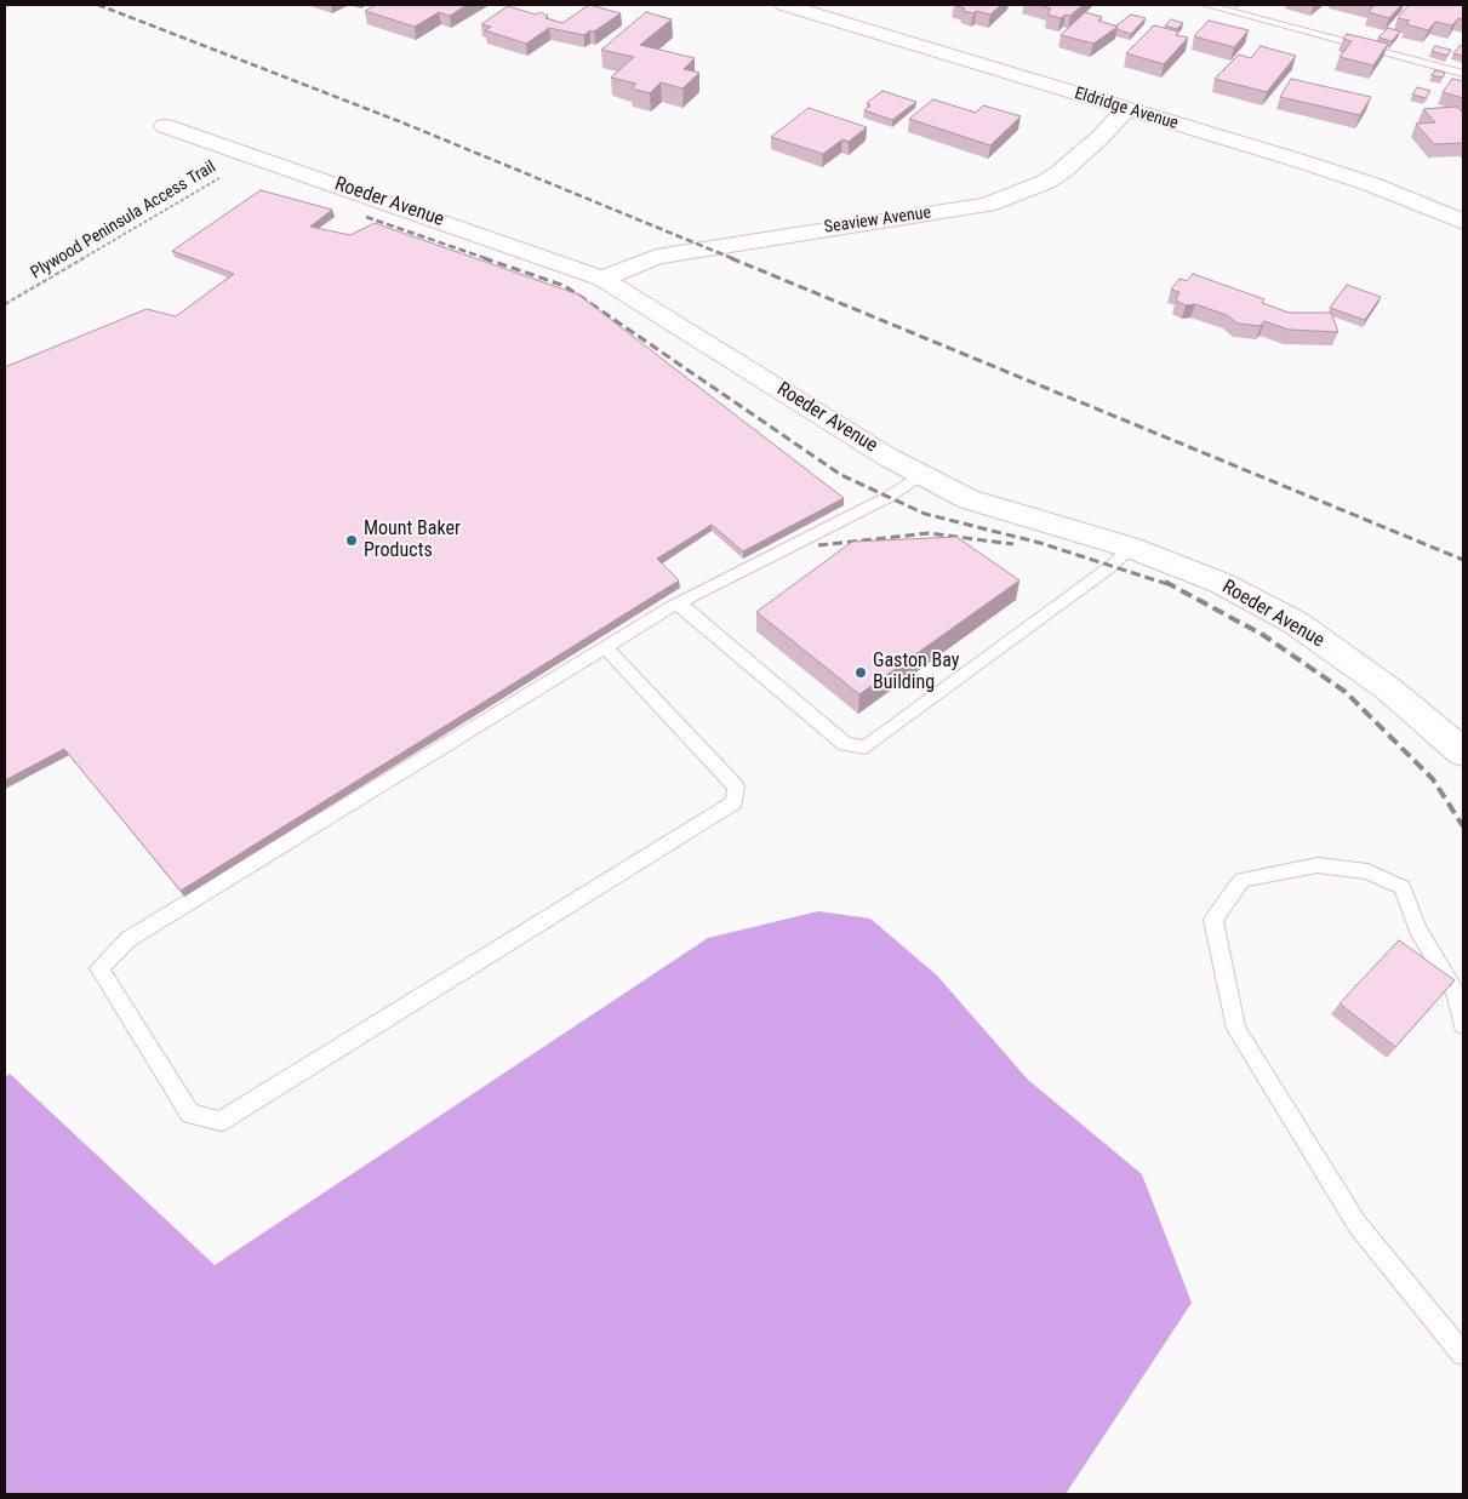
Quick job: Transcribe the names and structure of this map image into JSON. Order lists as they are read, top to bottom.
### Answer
{
  "streets": {
    "street": ["Eldridge Avenue", "Roeder Avenue", "Seaview Avenue"],
    "path": ["Plywood Peninsula Access Trail"]
  },
  "crossings": [
    ["Eldridge Avenue", "Seaview Avenue"],
    ["Roeder Avenue", "Plywood Peninsula Access Trail"],
    ["Roeder Avenue", "Seaview Avenue"]
  ],
  "places": ["Mount Baker Products", "Gaston Bay Building"]
}
